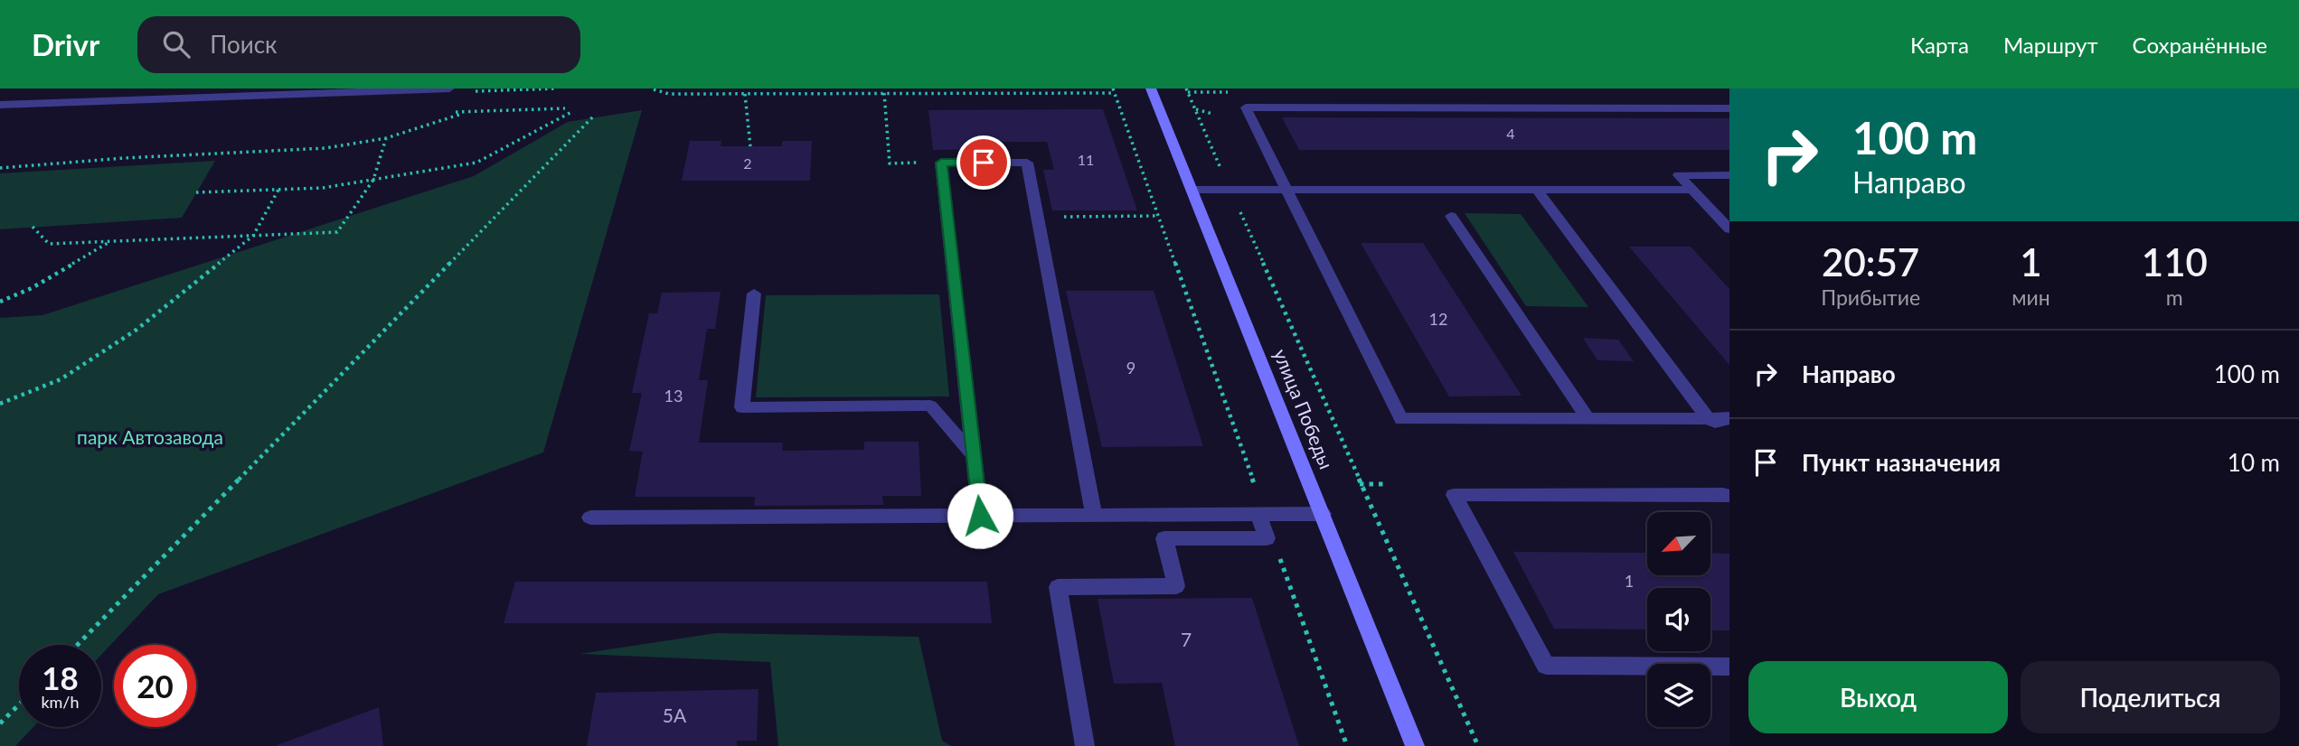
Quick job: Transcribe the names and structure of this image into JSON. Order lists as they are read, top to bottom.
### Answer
{
  "streets": {
    "main road": ["улица Победы"]
  },
  "parks": ["парк Автозавода"],
  "house_numbers": [
    "4",
    "11",
    "2",
    "12",
    "9",
    "13",
    "1",
    "7",
    "5А"
  ],
  "north": "bottom left",
  "page": {
    "header": "Drivr",
    "search": "Поиск",
    "nav": ["Карта", "Маршрут", "Сохранённые"],
    "turn": ["100 m", "Направо"],
    "eta": [
      "20:57",
      "Прибытие",
      "1",
      "мин",
      "110",
      "m"
    ],
    "list": [
      {
        "name": "Направо",
        "value": "100 m"
      },
      {
        "name": "Пункт назначения",
        "value": "10 m"
      }
    ],
    "speed": "18 km/h",
    "limit": "20",
    "buttons": ["Выход", "Поделиться"]
  }
}
